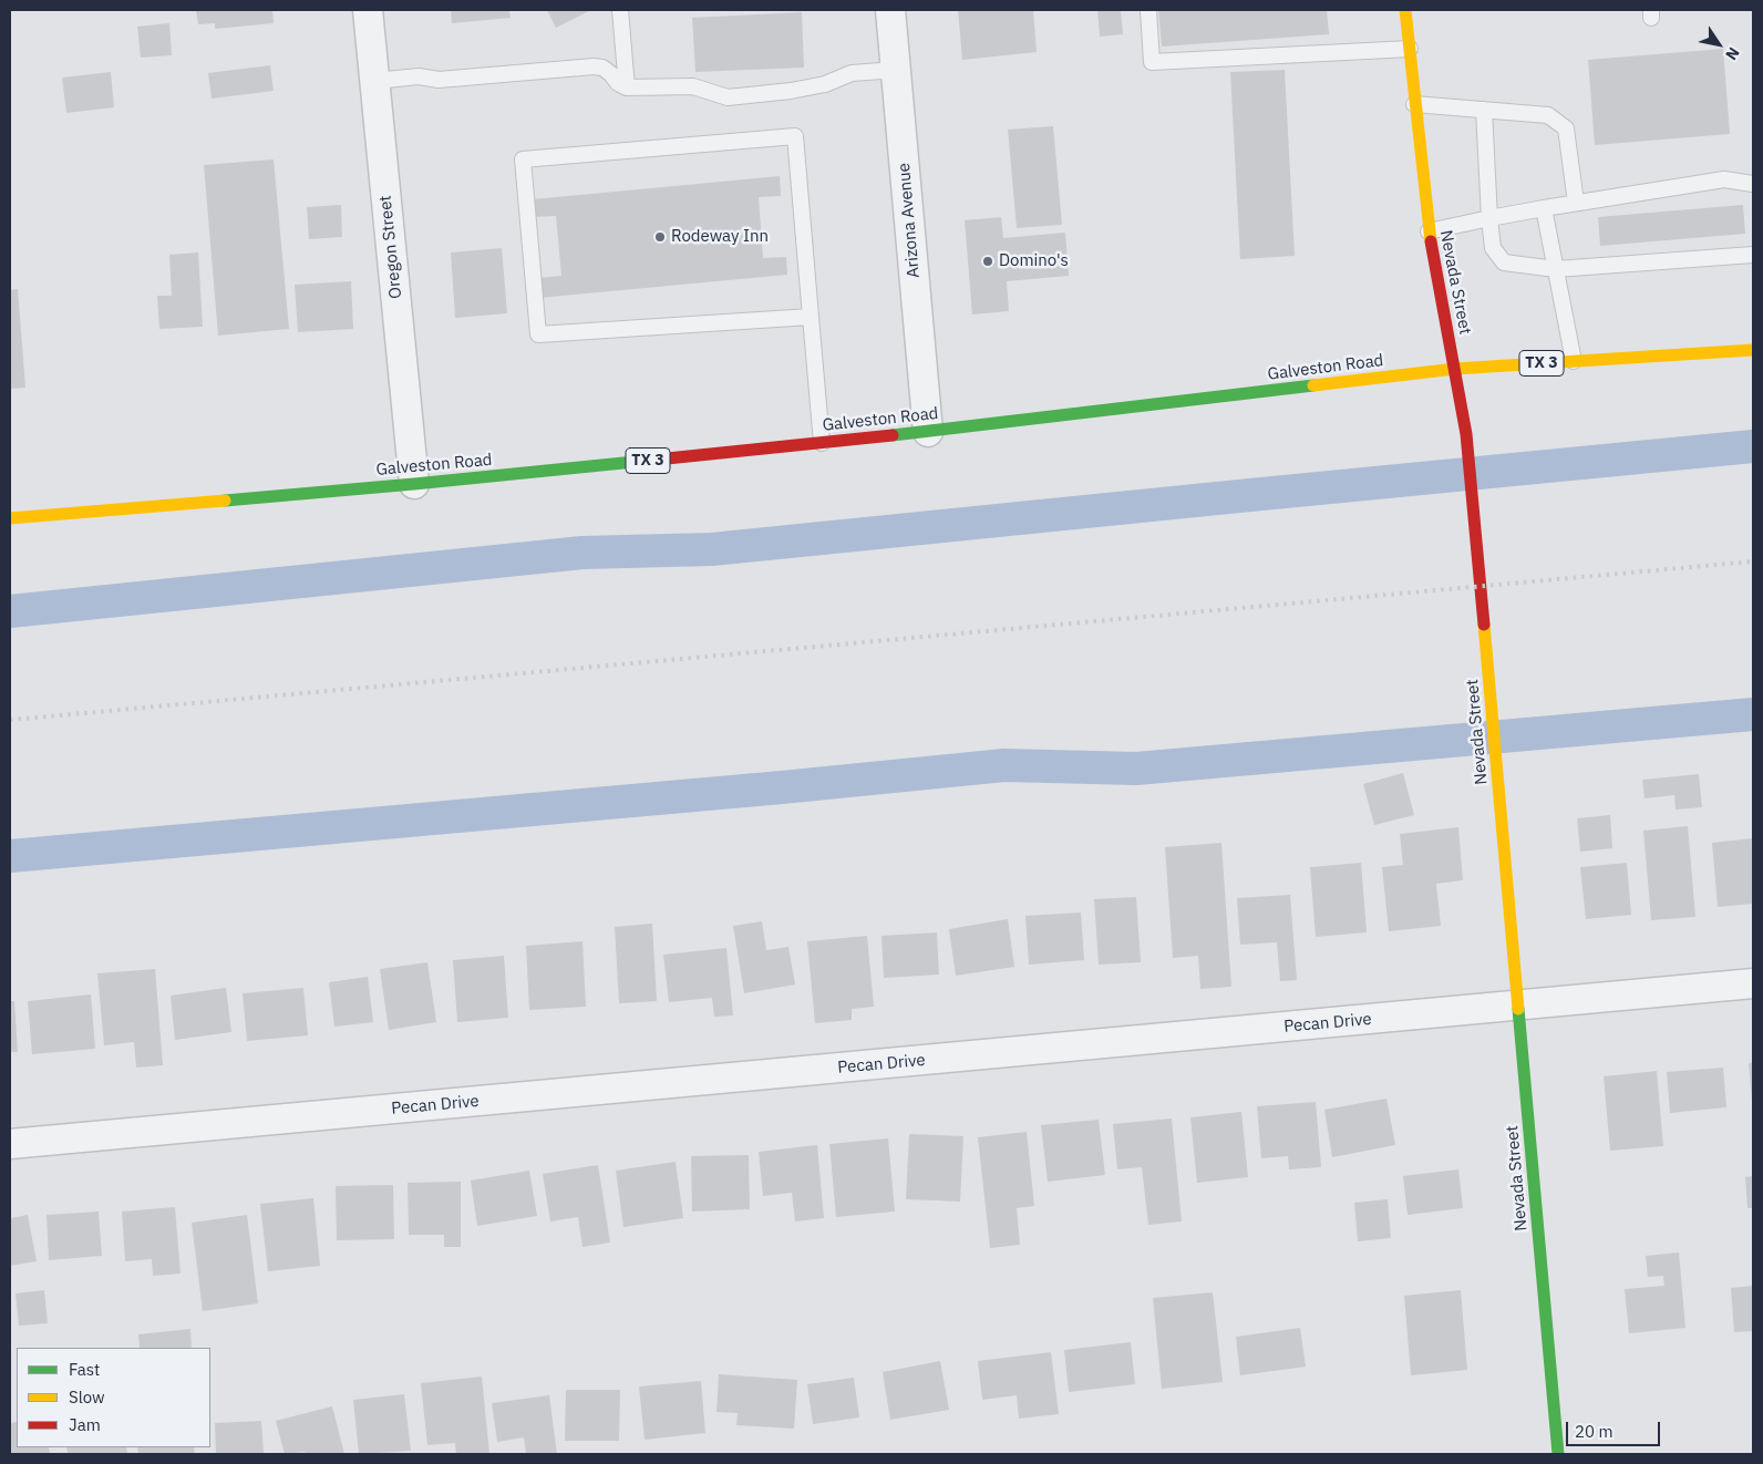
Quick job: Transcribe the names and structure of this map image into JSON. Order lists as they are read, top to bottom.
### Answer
{
  "streets": {
    "main road": ["Nevada Street", "TX 3", "Galveston Road"],
    "street": ["Arizona Avenue", "Oregon Street", "Pecan Drive"]
  },
  "crossings": [
    ["Arizona Avenue", "Galveston Road"],
    ["Oregon Street", "Galveston Road"],
    ["Nevada Street", "Galveston Road"],
    ["Nevada Street", "Pecan Drive"]
  ],
  "places": ["Rodeway Inn", "Domino's"],
  "legend": ["Fast", "Slow", "Jam"],
  "scale_bar": "20 m",
  "north": "bottom right"
}
